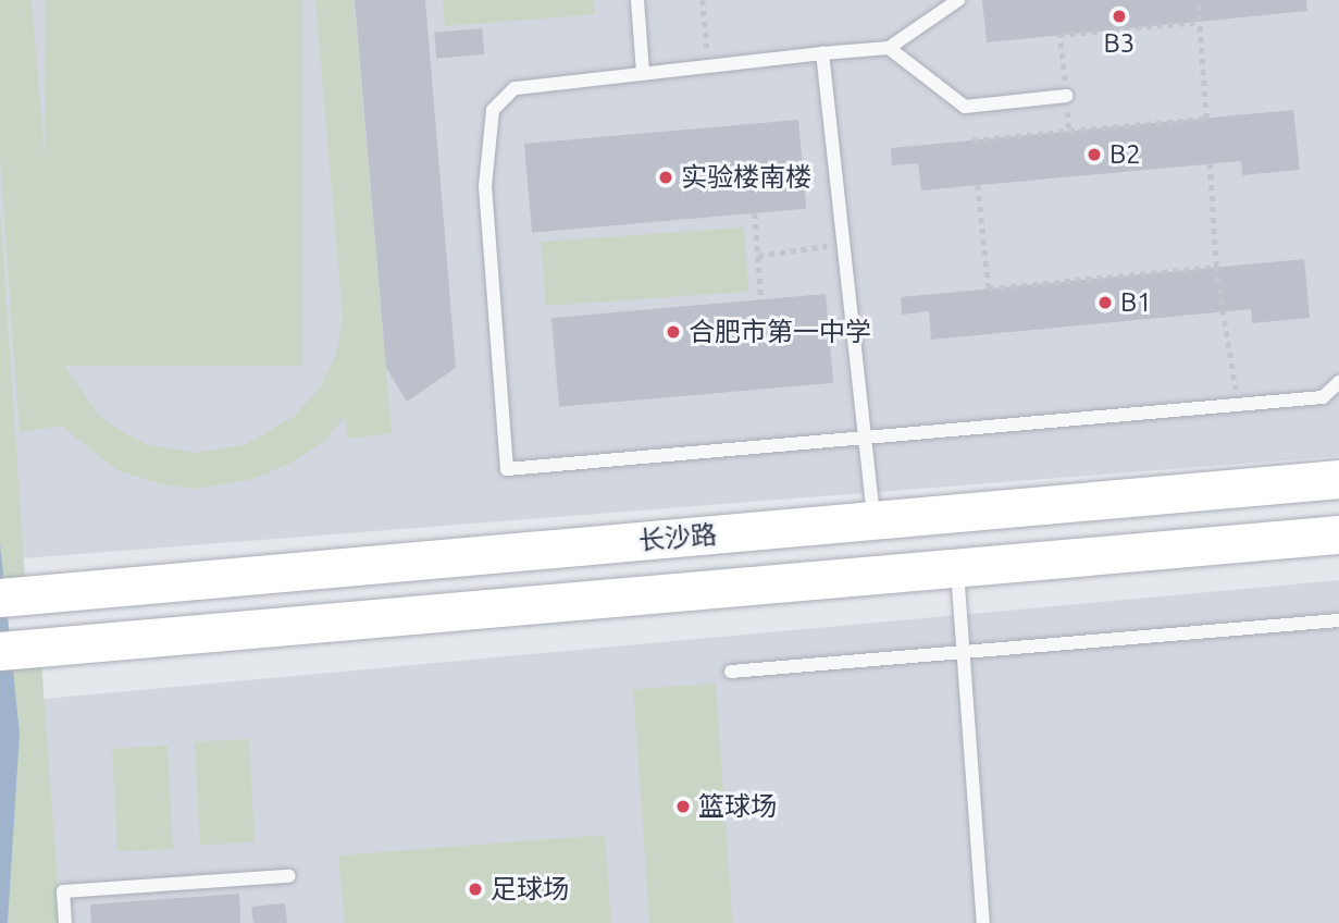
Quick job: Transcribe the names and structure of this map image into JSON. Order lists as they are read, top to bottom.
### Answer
{
  "streets": {
    "street": ["长沙路"]
  },
  "places": [
    "B3",
    "B2",
    "实验楼南楼",
    "B1",
    "合肥市第一中学",
    "篮球场",
    "足球场"
  ]
}
